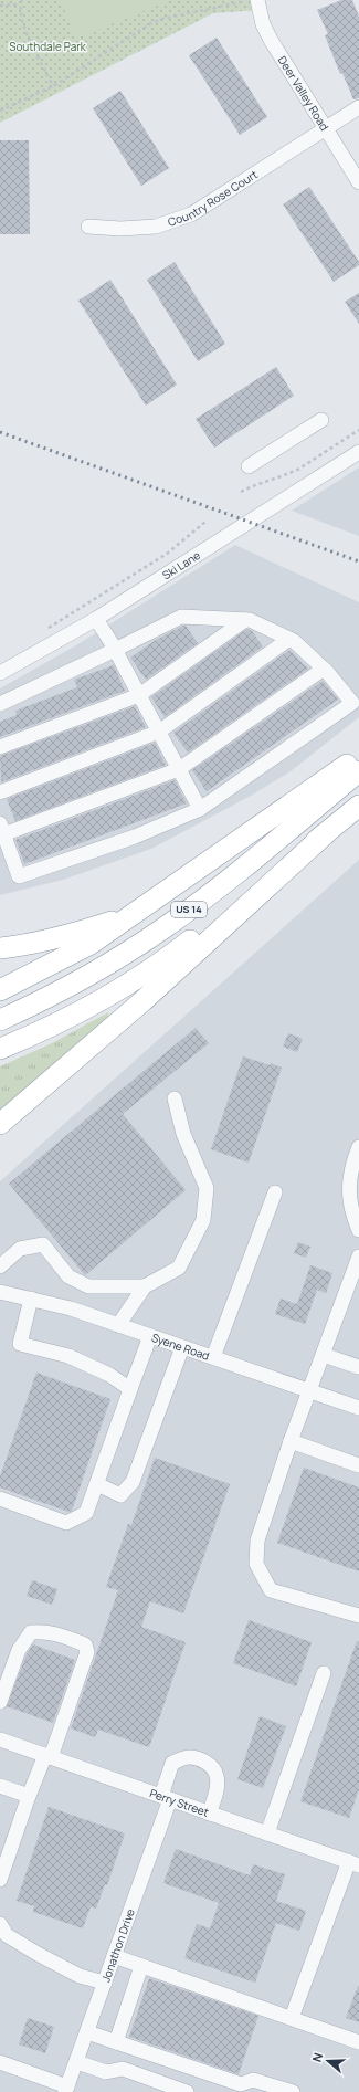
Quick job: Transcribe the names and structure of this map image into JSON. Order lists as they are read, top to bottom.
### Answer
{
  "streets": {
    "highway": ["US 14"],
    "street": [
      "Deer Valley Road",
      "Country Rose Court",
      "Ski Lane",
      "Syene Road",
      "Perry Street",
      "Jonathon Drive"
    ]
  },
  "crossings": [
    ["Deer Valley Road", "Country Rose Court"],
    ["Perry Street", "Jonathon Drive"]
  ],
  "parks": ["Southdale Park"],
  "north": "left"
}
